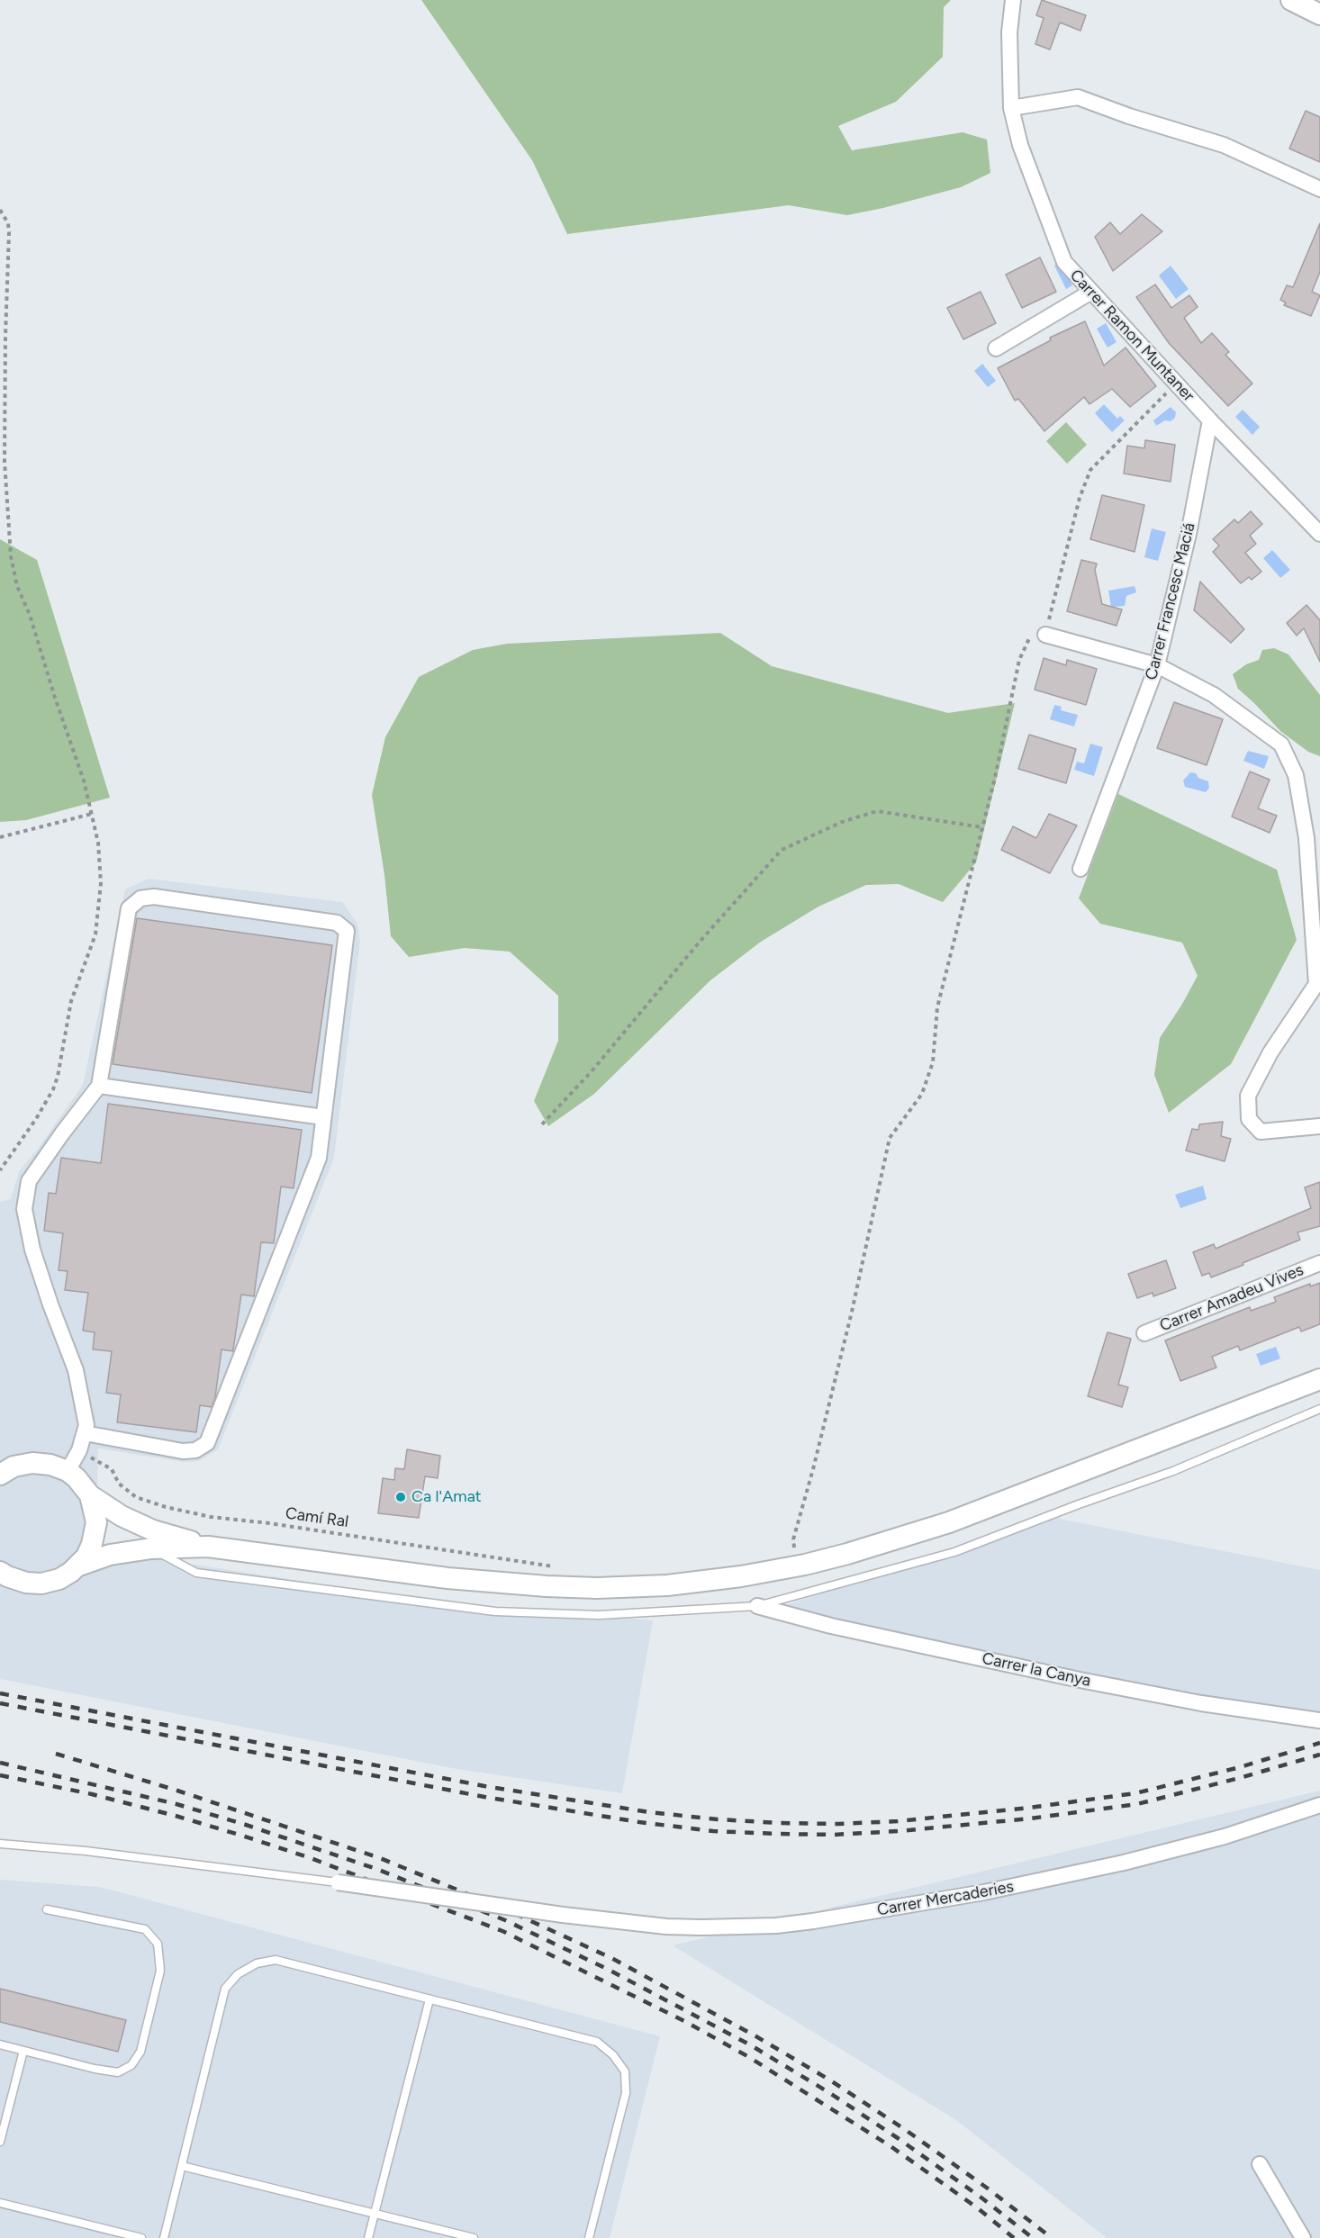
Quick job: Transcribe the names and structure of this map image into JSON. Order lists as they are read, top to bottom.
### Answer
{
  "streets": {
    "street": [
      "Carrer Ramon Muntaner",
      "Carrer Francesc Maciá",
      "Carrer Amadeu Vives",
      "Carrer la Canya",
      "Carrer Mercaderies"
    ],
    "path": ["Camí Ral"]
  },
  "crossings": [
    ["Carrer Ramon Muntaner", "Carrer Francesc Maciá"]
  ],
  "places": ["Ca l'Amat"]
}
